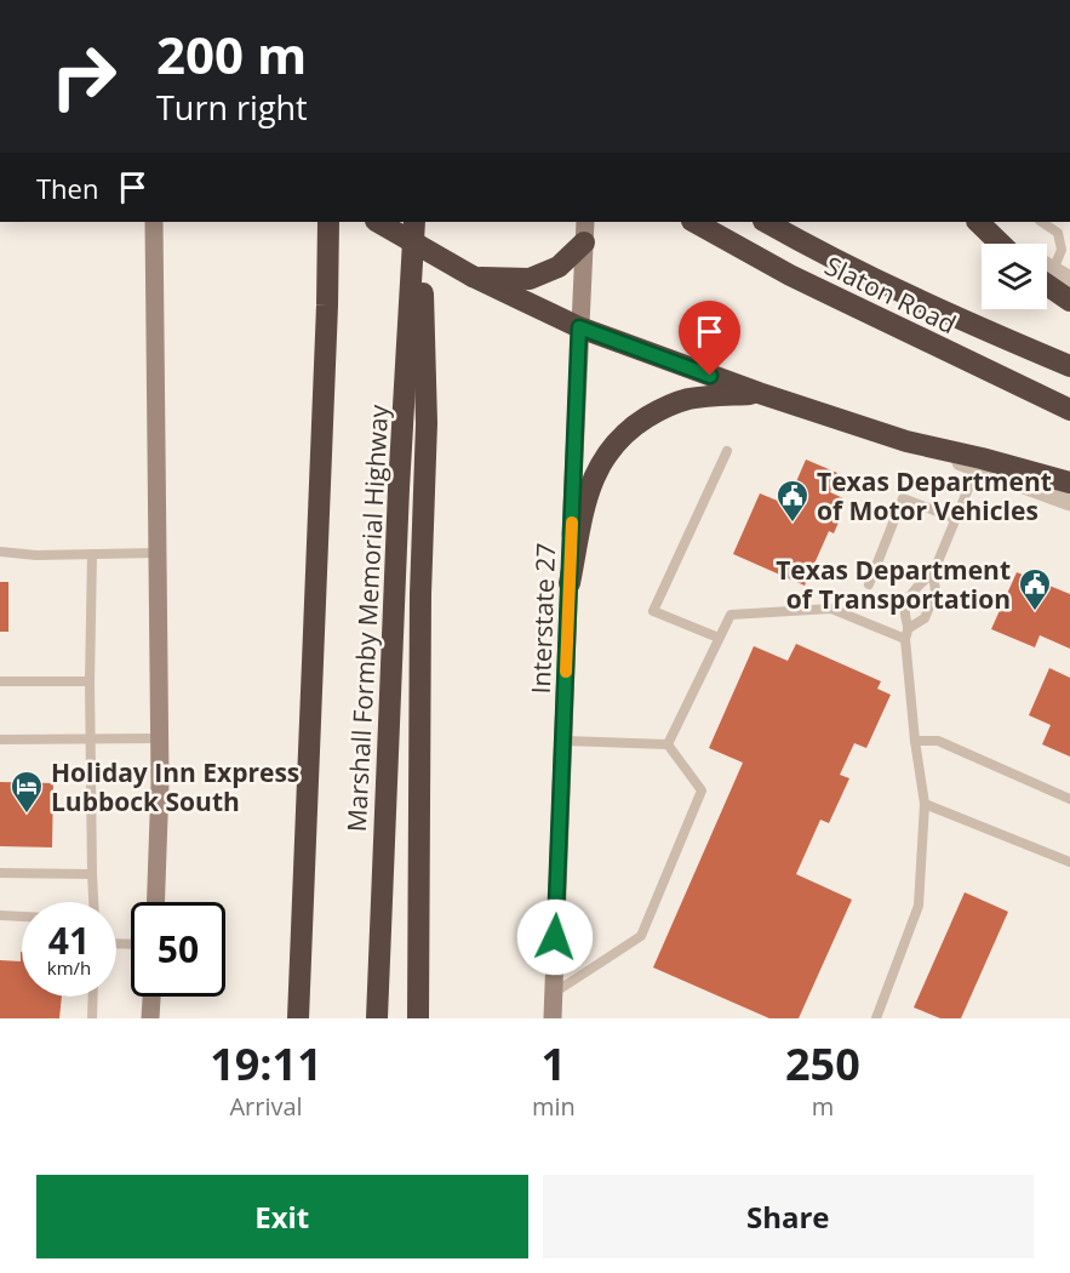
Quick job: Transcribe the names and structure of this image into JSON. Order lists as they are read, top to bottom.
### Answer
{
  "streets": {
    "highway": ["Slaton Road", "Marshall Formby Memorial Highway"],
    "main road": ["Interstate 27"]
  },
  "places": {
    "public building": ["Texas Department of Motor Vehicles", "Texas Department of Transportation"],
    "hotel": ["Holiday Inn Express Lubbock South"]
  },
  "page": {
    "turn": ["200 m", "Turn right"],
    "then": "Then",
    "speed": "41 km/h",
    "limit": "50",
    "eta": [
      "19:11",
      "Arrival",
      "1",
      "min",
      "250",
      "m"
    ],
    "buttons": ["Exit", "Share"]
  }
}
